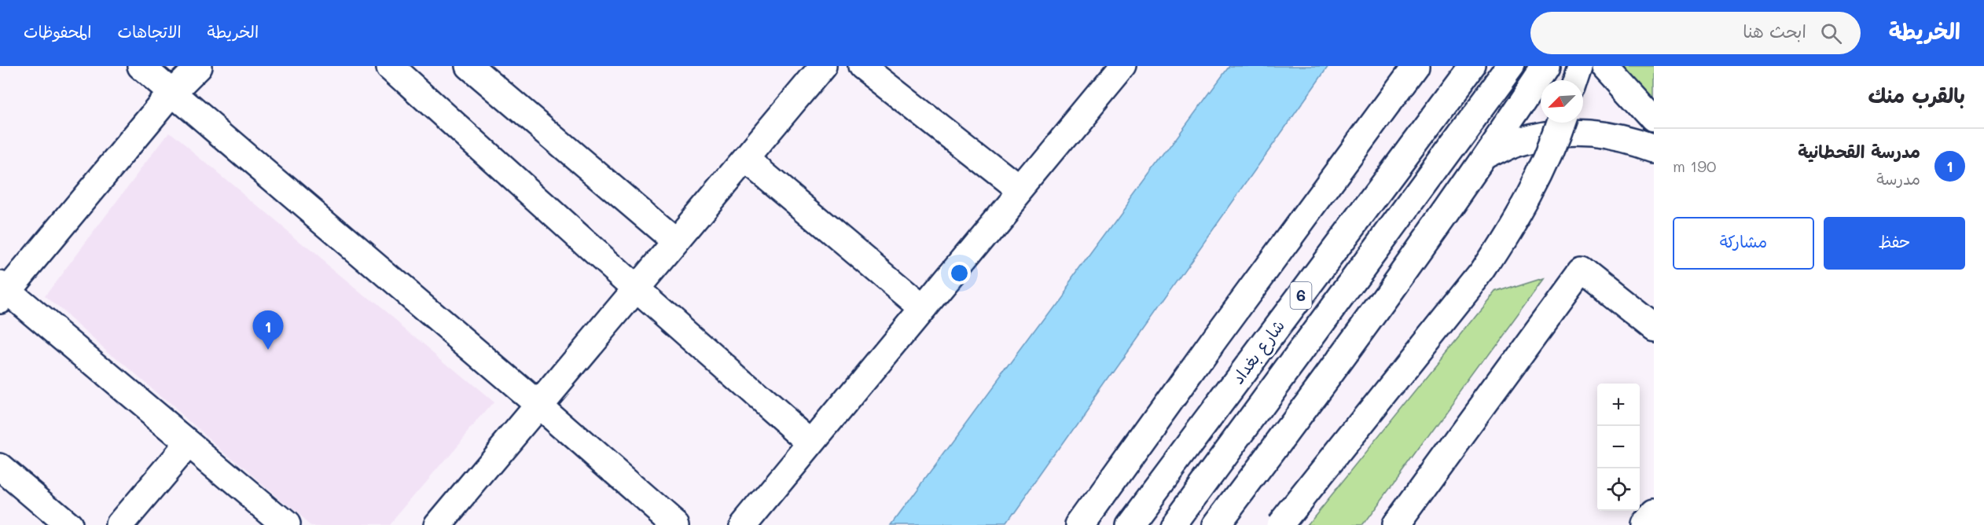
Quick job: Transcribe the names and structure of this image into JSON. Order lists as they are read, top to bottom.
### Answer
{
  "streets": {
    "main road": ["6", "شارع بغداد"]
  },
  "north": "bottom left",
  "page": {
    "header": "الخريطة",
    "search": "ابحث هنا",
    "nav": ["الخريطة", "الاتجاهات", "المحفوظات"],
    "heading": "بالقرب منك",
    "list": [
      {
        "mark": "1",
        "name": "مدرسة القحطانية",
        "note": "مدرسة",
        "value": "190 m"
      }
    ],
    "buttons": ["حفظ", "مشاركة"],
    "pins": "1",
    "map_buttons": ["+", "−"]
  }
}
